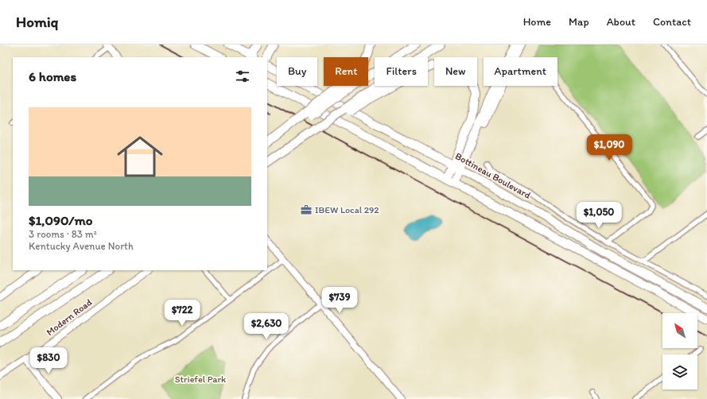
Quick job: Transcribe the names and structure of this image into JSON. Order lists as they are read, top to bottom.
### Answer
{
  "streets": {
    "highway": ["Bottineau Boulevard"],
    "street": ["Modern Road"]
  },
  "parks": ["Striefel Park"],
  "places": {
    "office": ["IBEW Local 292"]
  },
  "north": "top left",
  "page": {
    "header": "Homiq",
    "nav": [
      "Home",
      "Map",
      "About",
      "Contact"
    ],
    "chip": [
      "Buy",
      "Rent",
      "Filters",
      "New",
      "Apartment"
    ],
    "heading": "6 homes",
    "list": [
      {
        "name": "$1,090/mo",
        "note": "3 rooms · 83 m² · Kentucky Avenue North"
      }
    ],
    "price": [
      "$1,090",
      "$1,050",
      "$739",
      "$722",
      "$2,630",
      "$830"
    ]
  }
}
